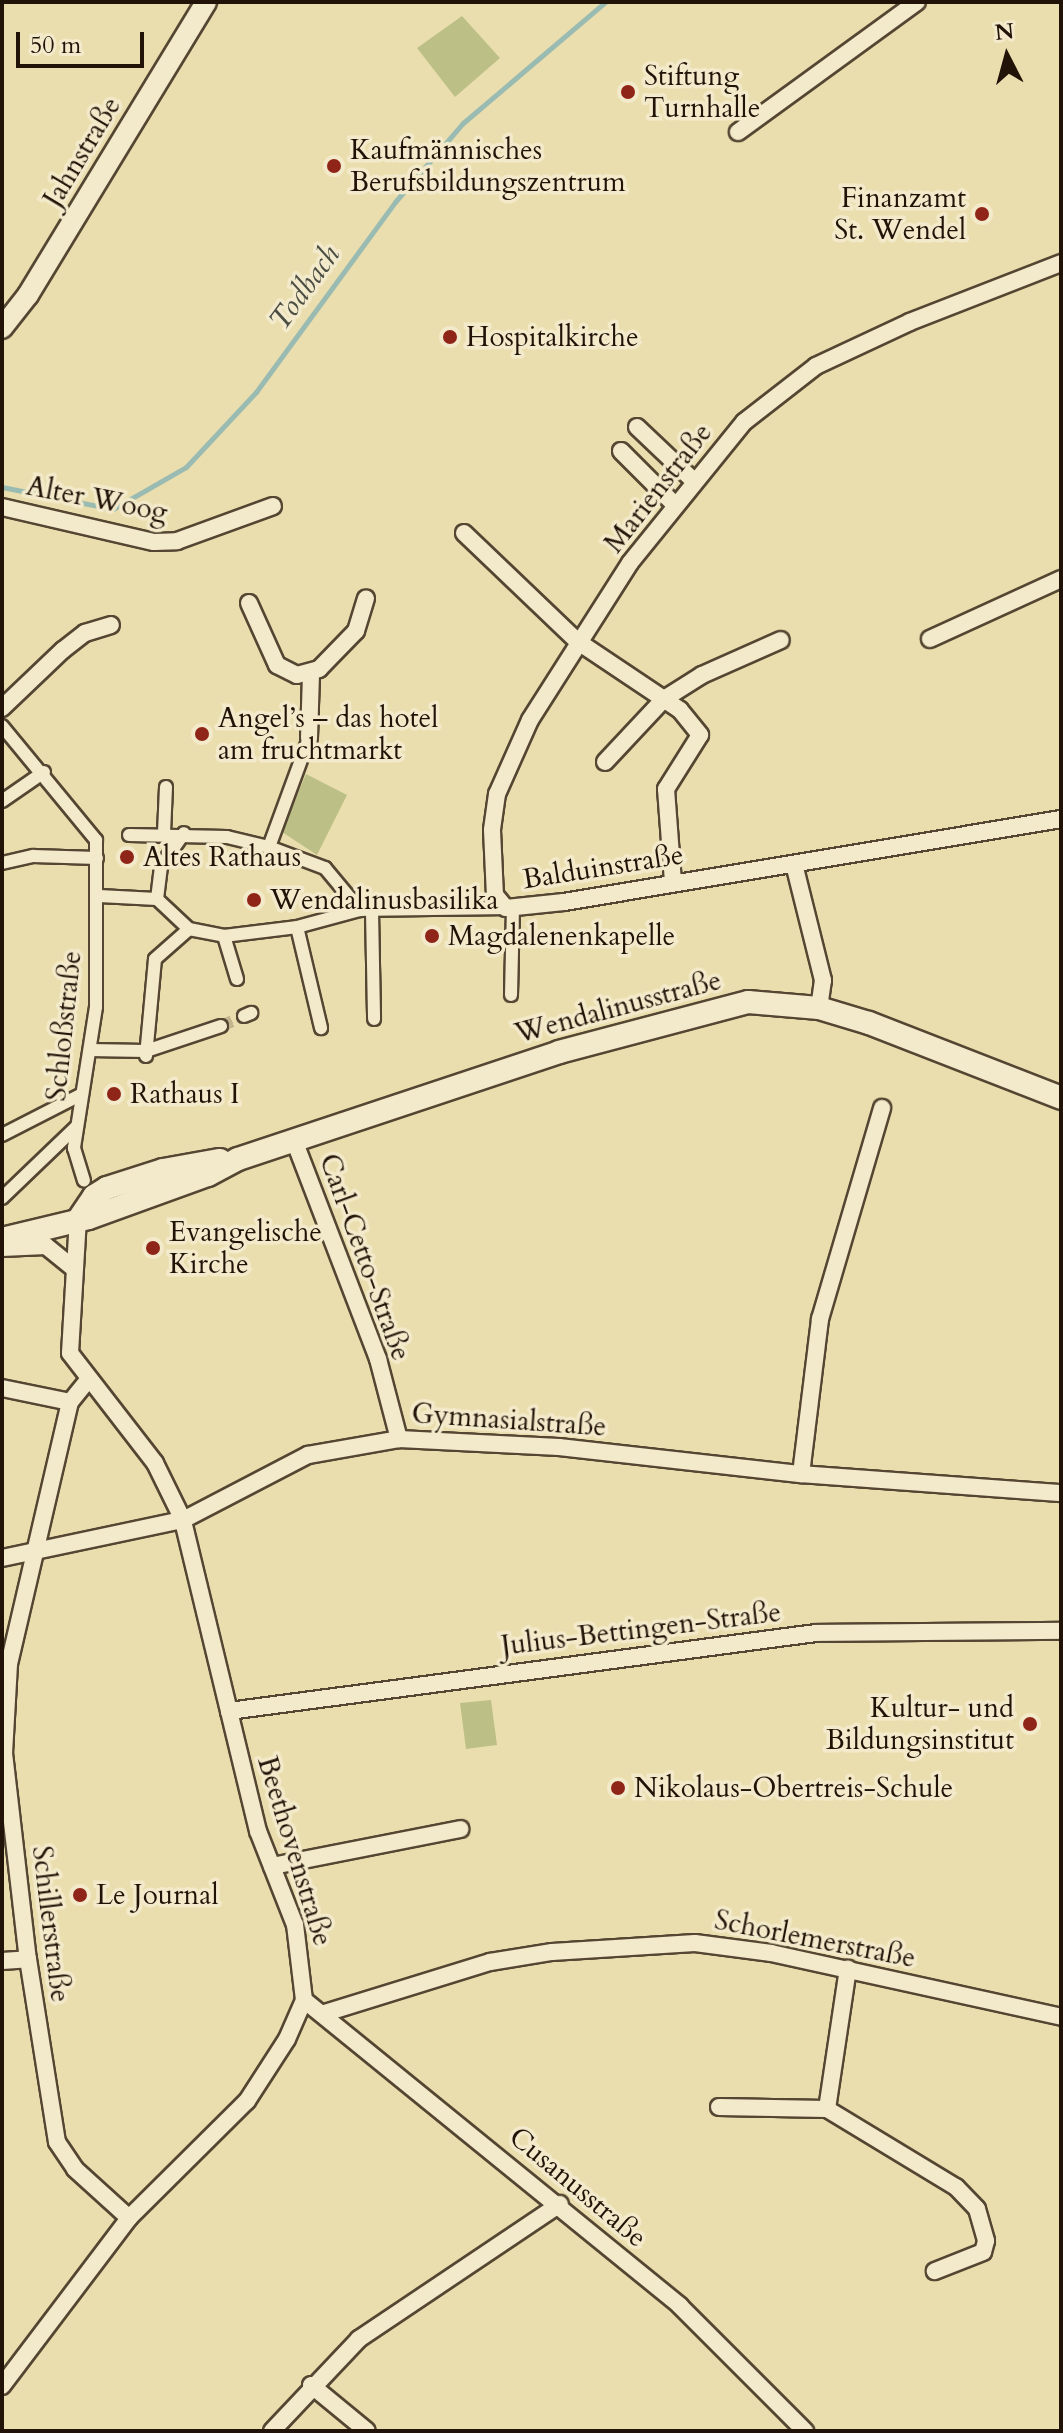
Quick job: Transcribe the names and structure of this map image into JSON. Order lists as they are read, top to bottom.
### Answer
{
  "streets": {
    "main road": ["Wendalinusstraße"],
    "street": [
      "Jahnstraße",
      "Marienstraße",
      "Alter Woog",
      "Balduinstraße",
      "Schloßstraße",
      "Carl-Cetto-Straße",
      "Gymnasialstraße",
      "Julius-Bettingen-Straße",
      "Beethovenstraße",
      "Schillerstraße",
      "Schorlemerstraße",
      "Cusanusstraße"
    ]
  },
  "crossings": [
    ["Marienstraße", "Balduinstraße"],
    ["Wendalinusstraße", "Carl-Cetto-Straße"],
    ["Wendalinusstraße", "Beethovenstraße"],
    ["Carl-Cetto-Straße", "Gymnasialstraße"],
    ["Gymnasialstraße", "Beethovenstraße"],
    ["Gymnasialstraße", "Schillerstraße"],
    ["Julius-Bettingen-Straße", "Beethovenstraße"],
    ["Beethovenstraße", "Schillerstraße"],
    ["Beethovenstraße", "Cusanusstraße"],
    ["Schorlemerstraße", "Cusanusstraße"]
  ],
  "water": ["Todbach"],
  "places": [
    "Stiftung Turnhalle",
    "Kaufmännisches Berufsbildungszentrum",
    "Finanzamt St. Wendel",
    "Hospitalkirche",
    "Angel’s – das hotel am fruchtmarkt",
    "Altes Rathaus",
    "Wendalinusbasilika",
    "Magdalenenkapelle",
    "Rathaus I",
    "Evangelische Kirche",
    "Kultur- und Bildungsinstitut",
    "Nikolaus-Obertreis-Schule",
    "Le Journal"
  ],
  "scale_bar": "50 m",
  "north": "top"
}
